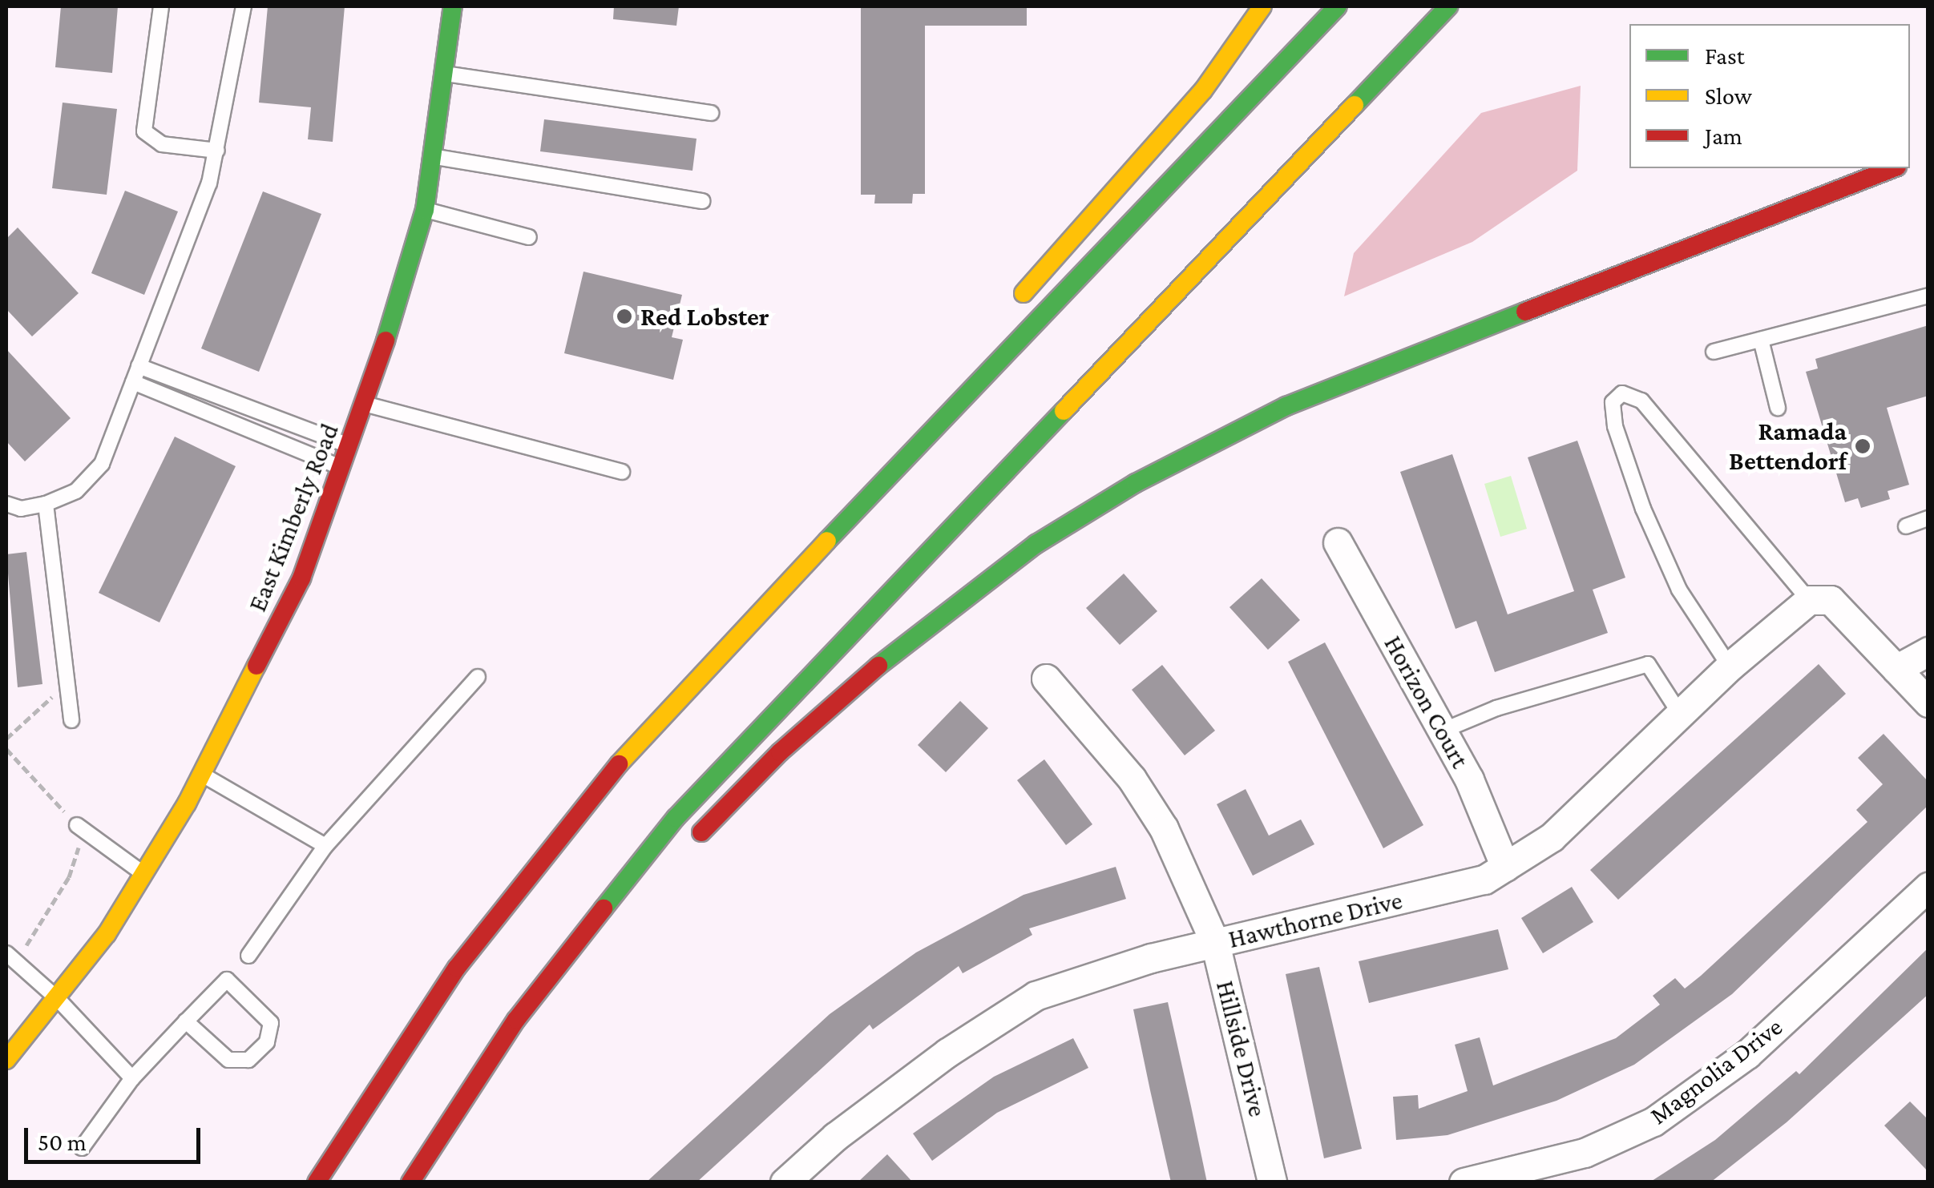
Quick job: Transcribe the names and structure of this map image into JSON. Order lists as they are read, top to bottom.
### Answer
{
  "streets": {
    "main road": ["East Kimberly Road"],
    "street": [
      "Horizon Court",
      "Hawthorne Drive",
      "Hillside Drive",
      "Magnolia Drive"
    ]
  },
  "crossings": [
    ["Horizon Court", "Hawthorne Drive"],
    ["Hawthorne Drive", "Hillside Drive"]
  ],
  "places": ["Red Lobster", "Ramada Bettendorf"],
  "legend": ["Fast", "Slow", "Jam"],
  "scale_bar": "50 m"
}
